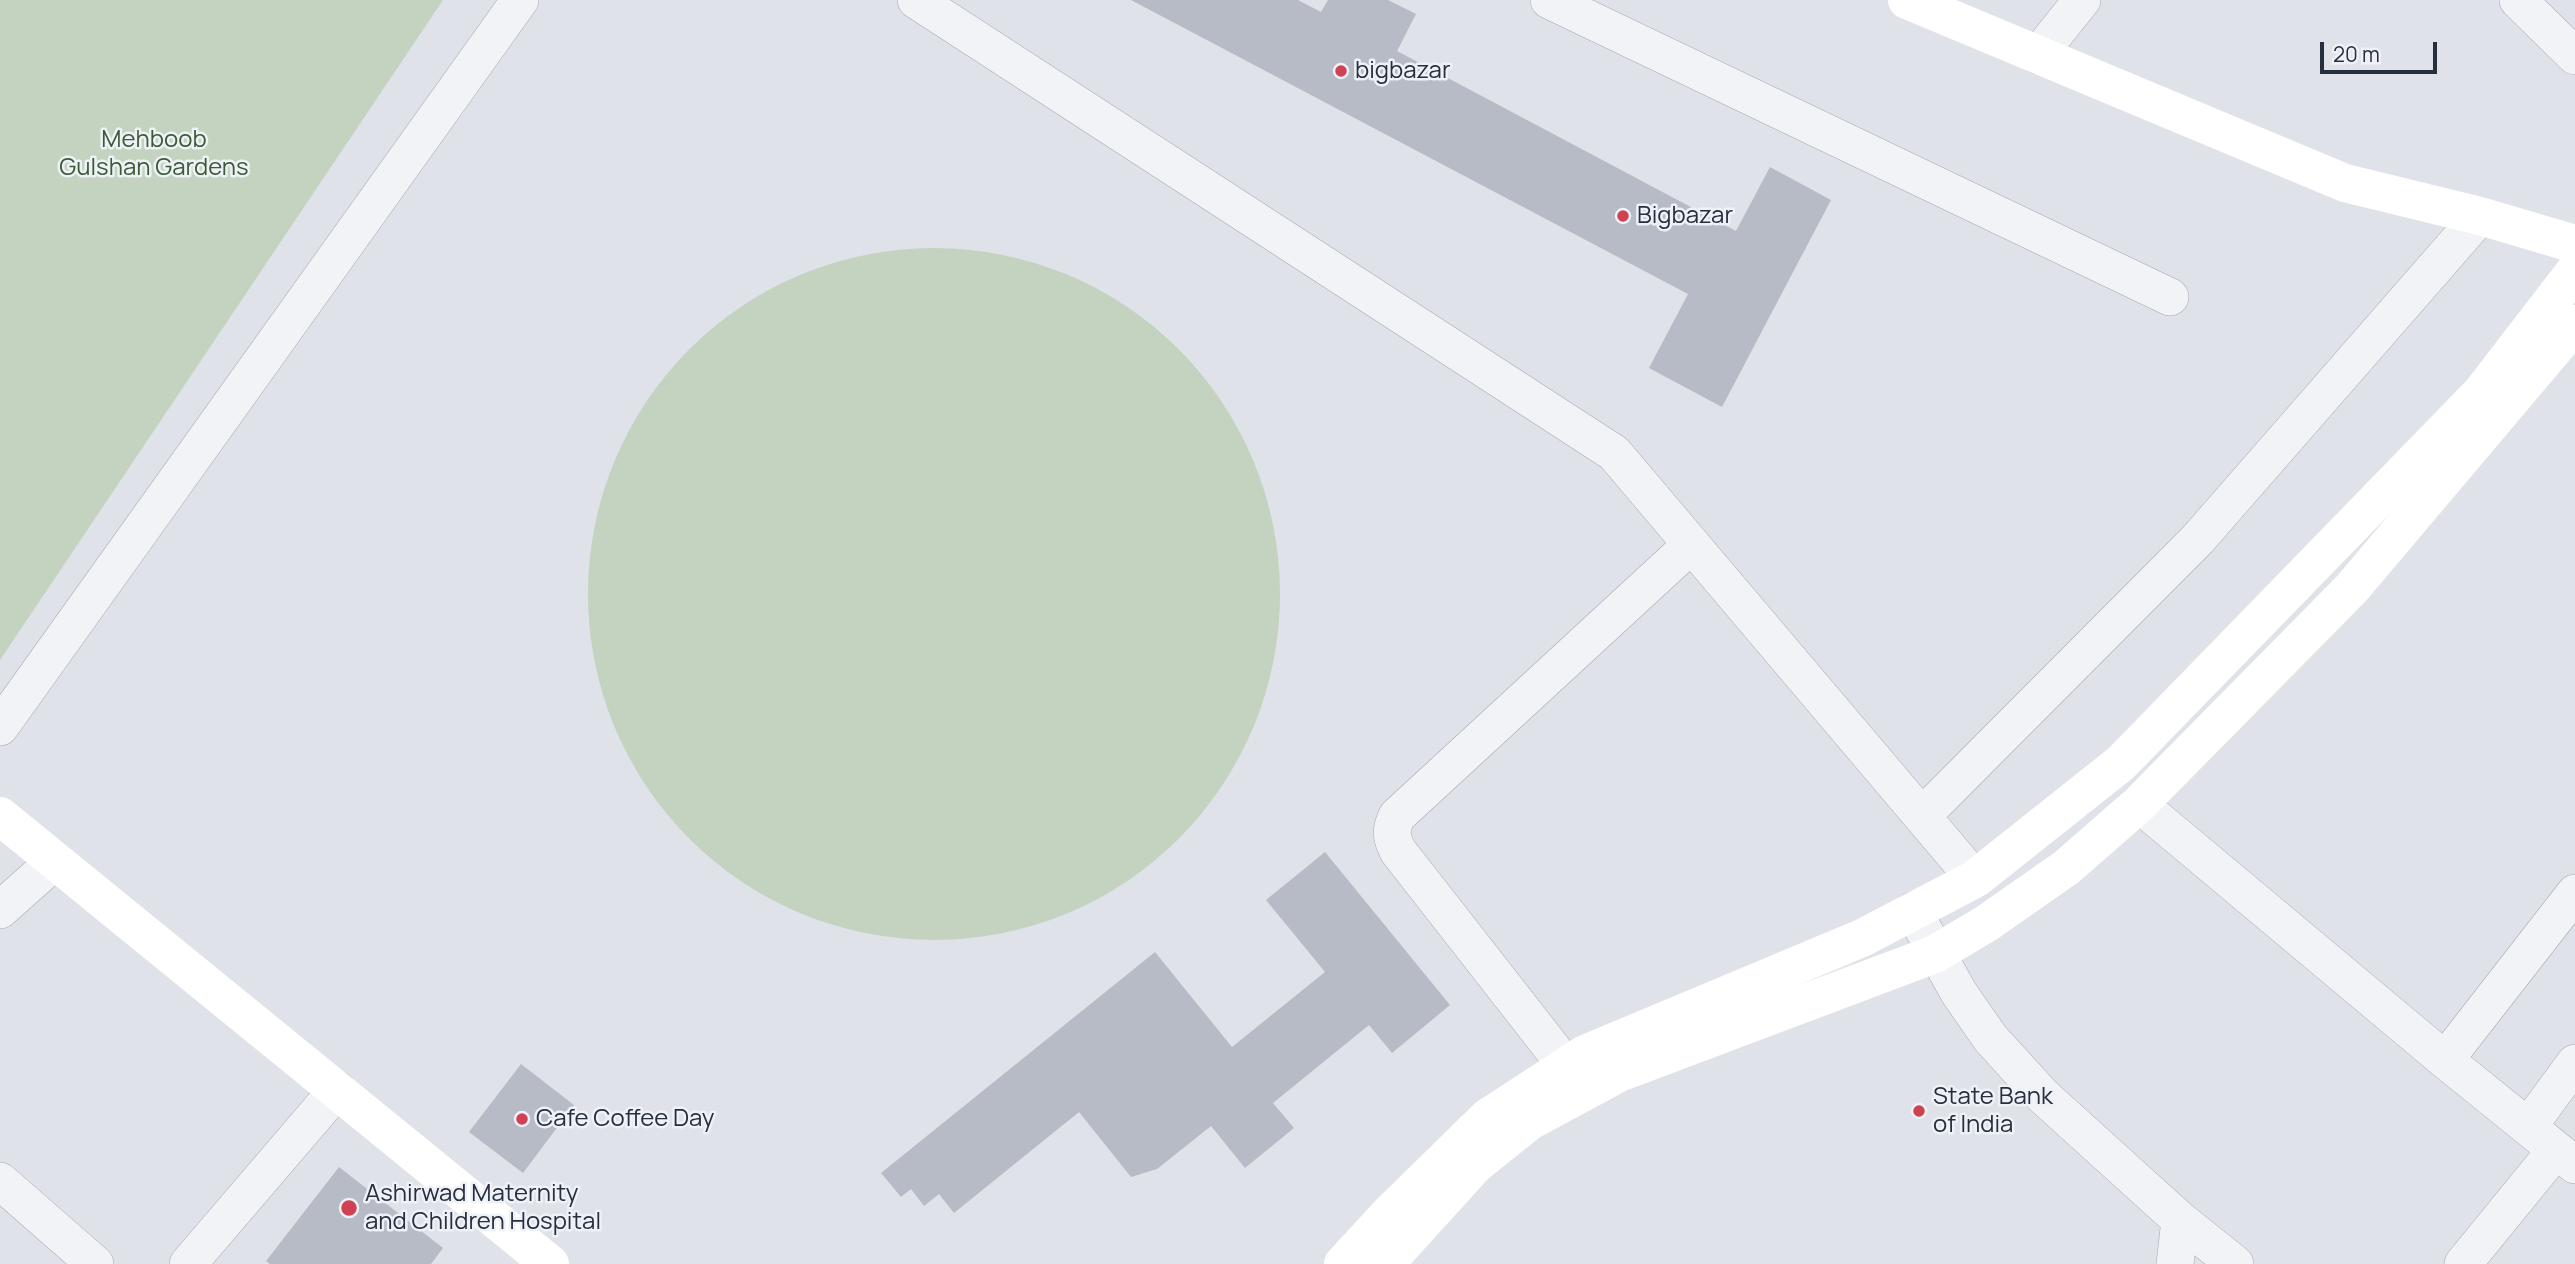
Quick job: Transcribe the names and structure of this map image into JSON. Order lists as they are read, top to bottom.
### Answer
{
  "parks": ["Mehboob Gulshan Gardens"],
  "places": [
    "bigbazar",
    "Bigbazar",
    "State Bank of India",
    "Cafe Coffee Day",
    "Ashirwad Maternity and Children Hospital"
  ],
  "scale_bar": "20 m"
}
